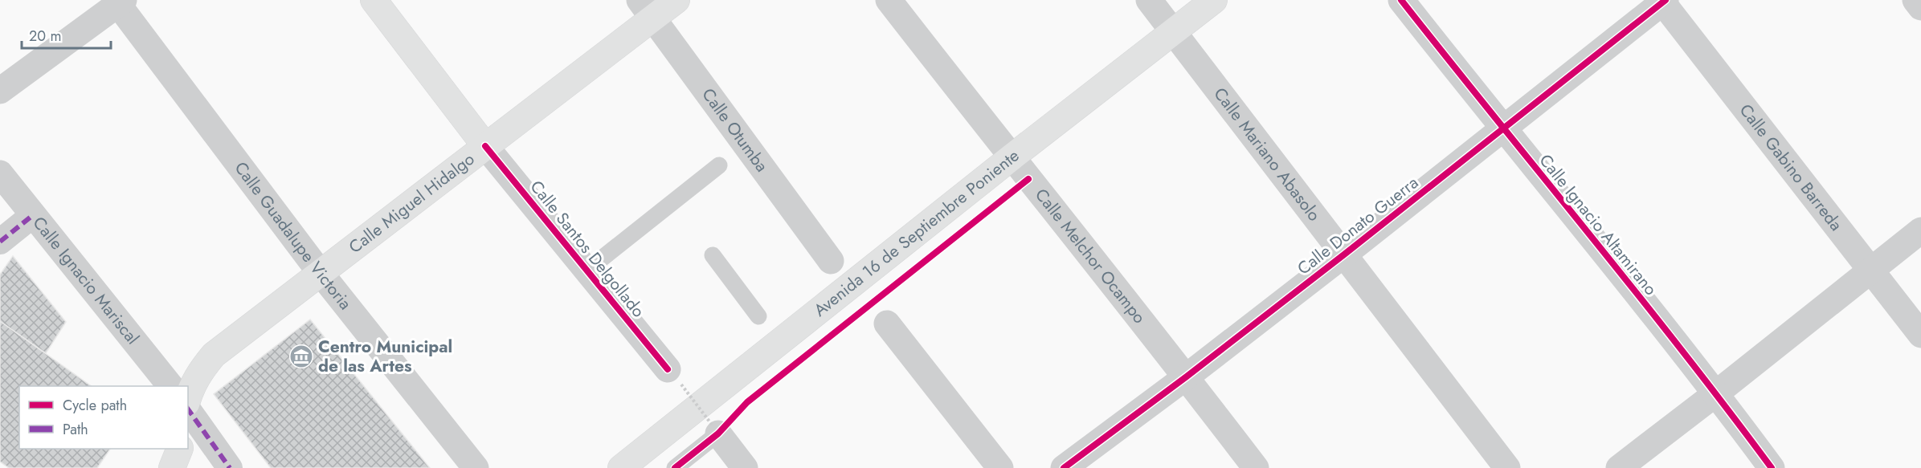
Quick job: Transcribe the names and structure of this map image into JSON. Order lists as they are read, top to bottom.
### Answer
{
  "streets": {
    "main road": ["Calle Miguel Hidalgo", "Avenida 16 de Septiembre Poniente", "Calle Santos Delgollado"],
    "street": [
      "Calle Otumba",
      "Calle Mariano Abasolo",
      "Calle Gabino Barreda",
      "Calle Ignacio Altamirano",
      "Calle Donato Guerra",
      "Calle Guadalupe Victoria",
      "Calle Melchor Ocampo",
      "Calle Ignacio Mariscal"
    ]
  },
  "crossings": [
    ["Calle Otumba", "Calle Miguel Hidalgo"],
    ["Calle Mariano Abasolo", "Calle Donato Guerra"],
    ["Calle Mariano Abasolo", "Avenida 16 de Septiembre Poniente"],
    ["Calle Gabino Barreda", "Calle Donato Guerra"],
    ["Calle Miguel Hidalgo", "Calle Guadalupe Victoria"],
    ["Calle Miguel Hidalgo", "Calle Santos Delgollado"],
    ["Calle Ignacio Altamirano", "Calle Donato Guerra"],
    ["Calle Donato Guerra", "Calle Melchor Ocampo"],
    ["Avenida 16 de Septiembre Poniente", "Calle Melchor Ocampo"]
  ],
  "places": {
    "museum": ["Centro Municipal de las Artes"]
  },
  "legend": ["Cycle path", "Path"],
  "scale_bar": "20 m"
}
